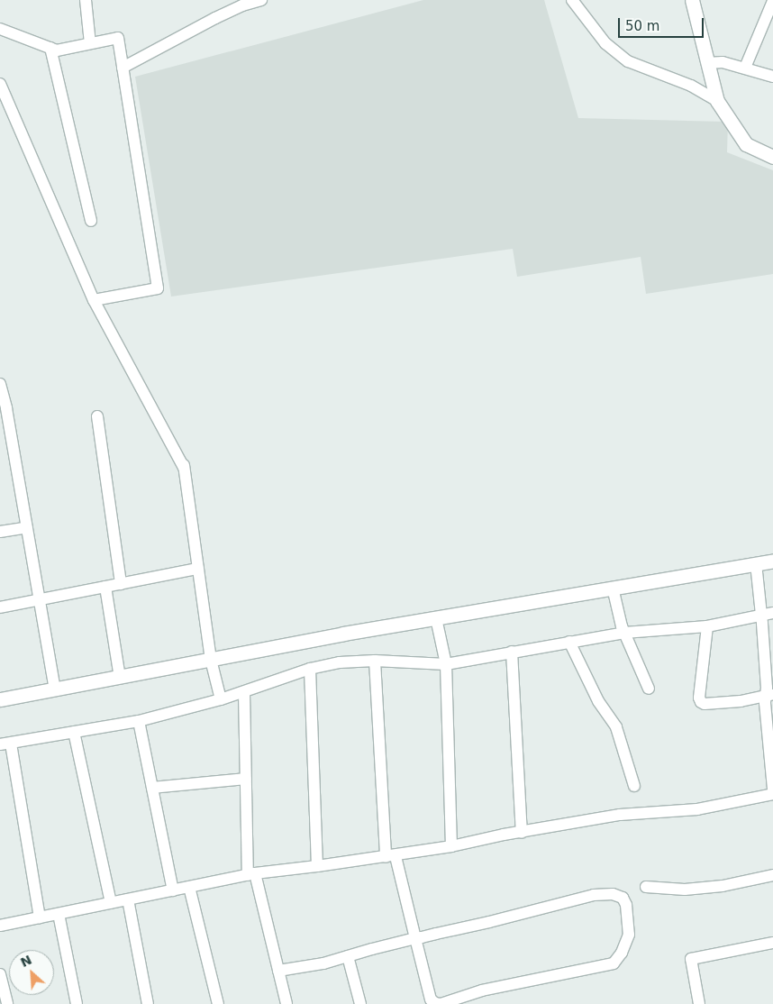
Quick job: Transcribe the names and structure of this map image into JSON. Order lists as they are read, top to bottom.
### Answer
{
  "scale_bar": "50 m",
  "north": "top left"
}
